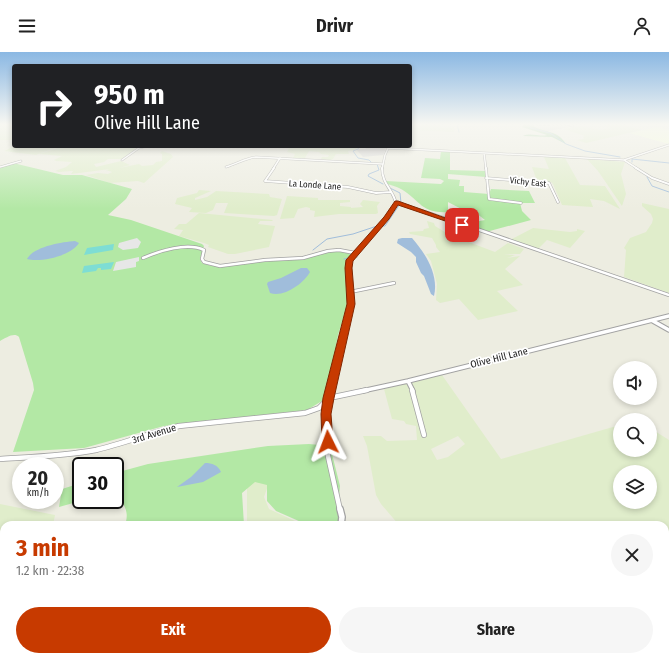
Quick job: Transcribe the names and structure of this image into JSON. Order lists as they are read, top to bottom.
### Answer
{
  "streets": {
    "street": [
      "Vichy East",
      "La Londe Lane",
      "Olive Hill Lane",
      "3rd Avenue"
    ]
  },
  "crossings": [
    ["Olive Hill Lane", "3rd Avenue"]
  ],
  "page": {
    "header": "Drivr",
    "turn": ["950 m", "Olive Hill Lane"],
    "speed": "20 km/h",
    "limit": "30",
    "heading": ["3 min", "1.2 km · 22:38"],
    "buttons": ["Exit", "Share"]
  }
}
